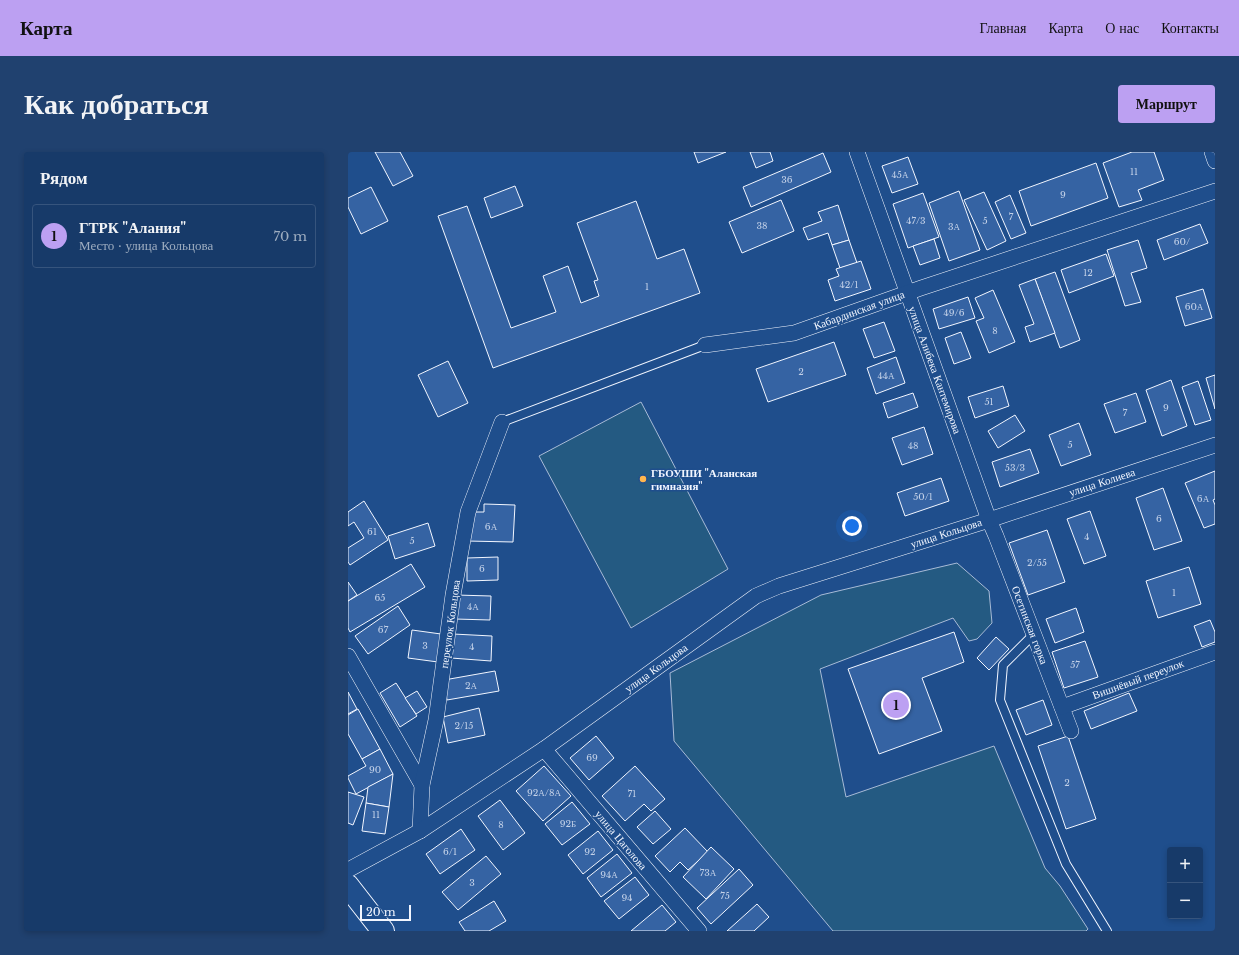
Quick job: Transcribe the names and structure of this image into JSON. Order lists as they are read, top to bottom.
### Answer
{
  "streets": {
    "street": [
      "Кабардинская улица",
      "улица Алибека Кантемирова",
      "улица Колиева",
      "улица Кольцова",
      "переулок Кольцова",
      "Осетинская горка",
      "Вишнёвый переулок",
      "улица Цаголова"
    ]
  },
  "crossings": [
    ["Кабардинская улица", "улица Алибека Кантемирова"],
    ["Кабардинская улица", "переулок Кольцова"],
    ["улица Алибека Кантемирова", "улица Колиева"],
    ["улица Алибека Кантемирова", "улица Кольцова"],
    ["улица Алибека Кантемирова", "Осетинская горка"],
    ["улица Колиева", "улица Кольцова"],
    ["улица Колиева", "Осетинская горка"],
    ["улица Кольцова", "переулок Кольцова"],
    ["улица Кольцова", "Осетинская горка"],
    ["улица Кольцова", "улица Цаголова"],
    ["Осетинская горка", "Вишнёвый переулок"]
  ],
  "places": ["ГБОУШИ \"Аланская гимназия\""],
  "house_numbers": [
    "11",
    "45А",
    "36",
    "9",
    "7",
    "47/3",
    "5",
    "38",
    "3А",
    "60/",
    "12",
    "42/1",
    "1",
    "60А",
    "49/6",
    "8",
    "2",
    "44А",
    "51",
    "9",
    "7",
    "5",
    "48",
    "53/3",
    "50/1",
    "6А",
    "6",
    "6А",
    "61",
    "4",
    "5",
    "2/55",
    "6",
    "1",
    "65",
    "4А",
    "67",
    "3",
    "4",
    "57",
    "2А",
    "2/15",
    "69",
    "90",
    "2",
    "92А/8А",
    "71",
    "11",
    "92Б",
    "8",
    "6/1",
    "92",
    "73А",
    "94А",
    "3",
    "75",
    "94"
  ],
  "scale_bar": "20 m",
  "page": {
    "header": "Карта",
    "nav": [
      "Главная",
      "Карта",
      "О нас",
      "Контакты"
    ],
    "buttons": "Маршрут",
    "title": "Как добраться",
    "heading": "Рядом",
    "list": [
      {
        "mark": "1",
        "name": "ГТРК \"Алания\"",
        "note": "Место · улица Кольцова",
        "value": "70 m"
      }
    ],
    "pins": "1",
    "map_buttons": ["+", "−"],
    "scale": "20 m"
  }
}
